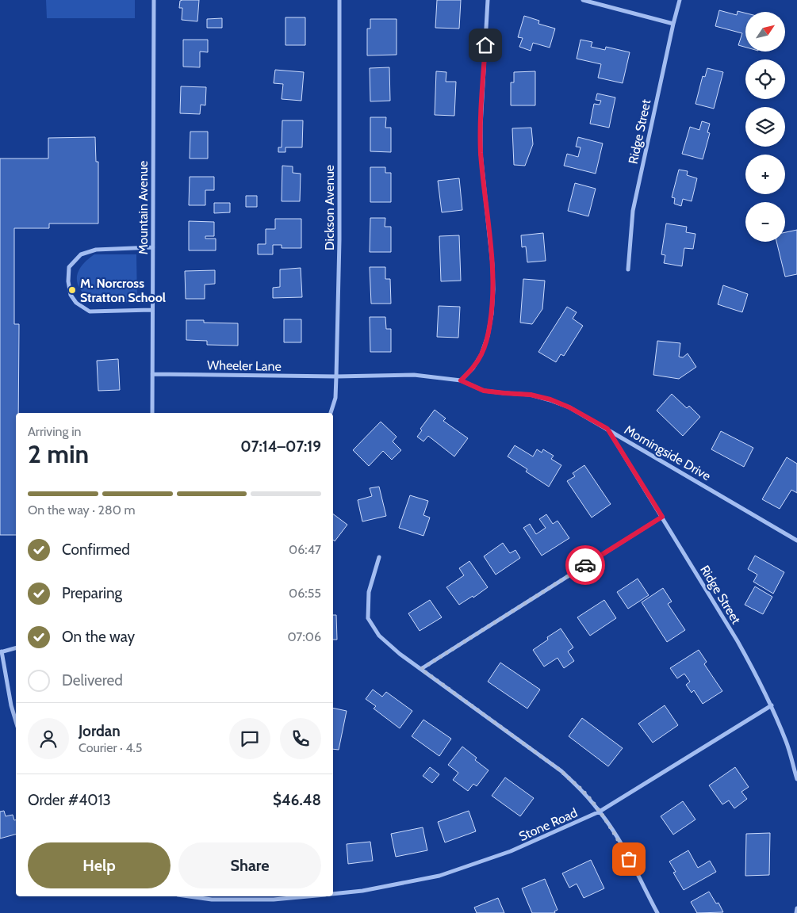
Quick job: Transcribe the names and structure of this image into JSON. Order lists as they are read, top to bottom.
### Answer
{
  "streets": {
    "street": [
      "Ridge Street",
      "Mountain Avenue",
      "Dickson Avenue",
      "Wheeler Lane",
      "Morningside Drive",
      "Stone Road"
    ]
  },
  "crossings": [
    ["Ridge Street", "Morningside Drive"],
    ["Ridge Street", "Stone Road"],
    ["Mountain Avenue", "Wheeler Lane"],
    ["Dickson Avenue", "Wheeler Lane"],
    ["Dickson Avenue", "Morningside Drive"],
    ["Wheeler Lane", "Morningside Drive"]
  ],
  "places": ["M. Norcross Stratton School"],
  "north": "top right",
  "page": {
    "map_buttons": ["+", "−"],
    "heading": ["2 min", "Arriving in", "07:14–07:19"],
    "panel": [
      "Jordan",
      "Courier · 4.5",
      "Order #4013",
      "$46.48"
    ],
    "bar": "On the way · 280 m",
    "list": [
      ["Confirmed", "06:47"],
      ["Preparing", "06:55"],
      ["On the way", "07:06"],
      "Delivered"
    ],
    "buttons": ["Help", "Share"]
  }
}
